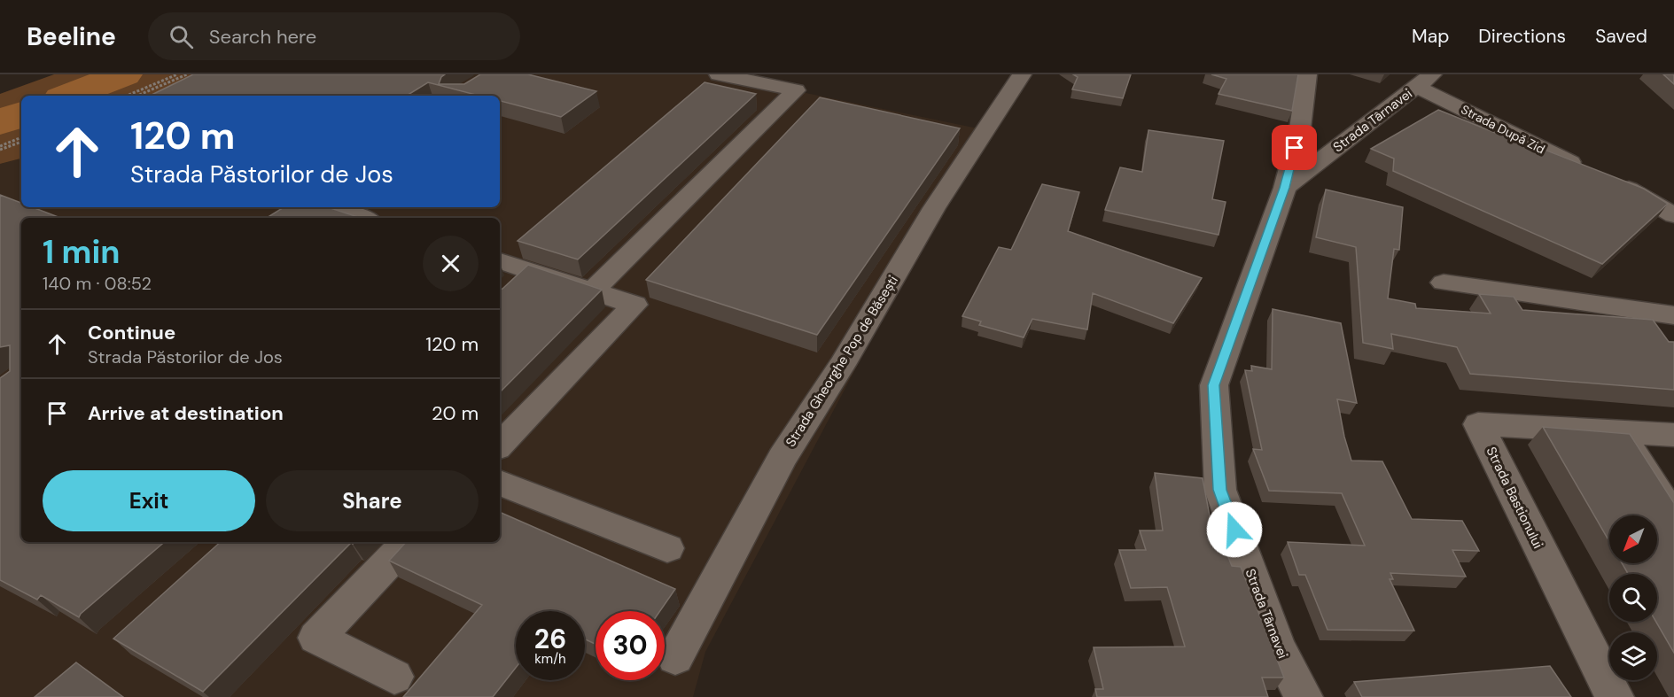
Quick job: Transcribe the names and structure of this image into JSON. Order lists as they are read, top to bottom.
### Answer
{
  "streets": {
    "street": [
      "Strada Târnavei",
      "Strada După Zid",
      "Strada Gheorghe Pop de Băsești",
      "Strada Bastionului"
    ]
  },
  "crossings": [
    ["Strada Târnavei", "Strada După Zid"]
  ],
  "north": "bottom left",
  "page": {
    "header": "Beeline",
    "search": "Search here",
    "nav": ["Map", "Directions", "Saved"],
    "turn": ["120 m", "Strada Păstorilor de Jos"],
    "heading": ["1 min", "140 m · 08:52"],
    "list": [
      {
        "name": "Continue",
        "note": "Strada Păstorilor de Jos",
        "value": "120 m"
      },
      {
        "name": "Arrive at destination",
        "value": "20 m"
      }
    ],
    "buttons": ["Exit", "Share"],
    "speed": "26 km/h",
    "limit": "30"
  }
}
